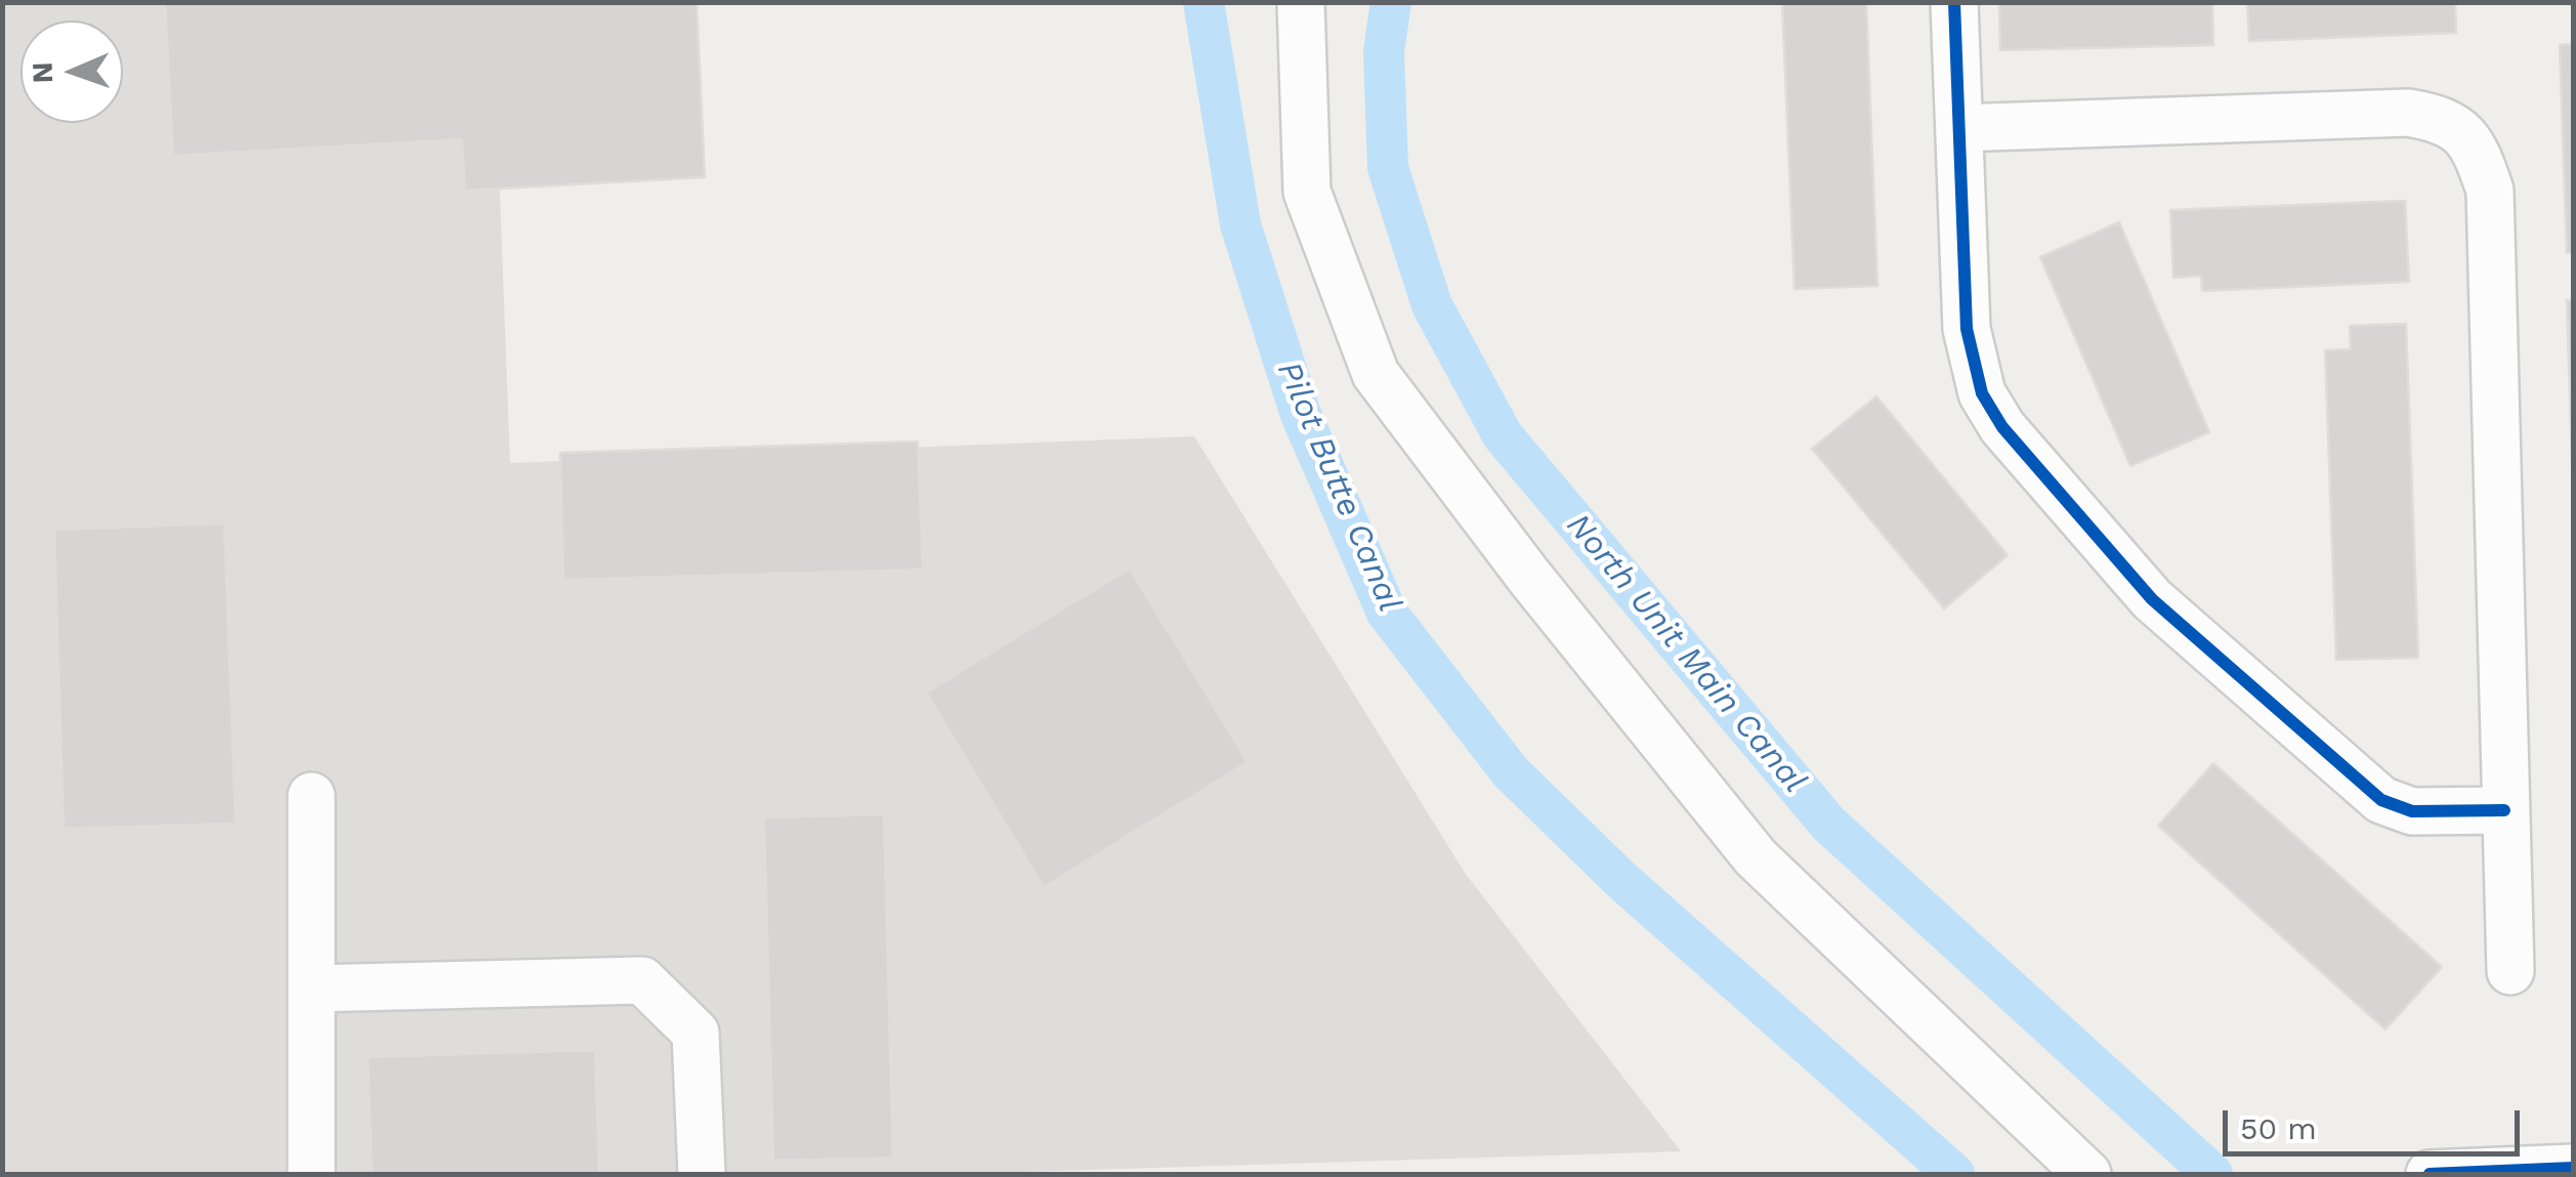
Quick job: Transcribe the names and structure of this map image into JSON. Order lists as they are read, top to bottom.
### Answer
{
  "water": ["Pilot Butte Canal", "North Unit Main Canal"],
  "scale_bar": "50 m",
  "north": "left"
}
